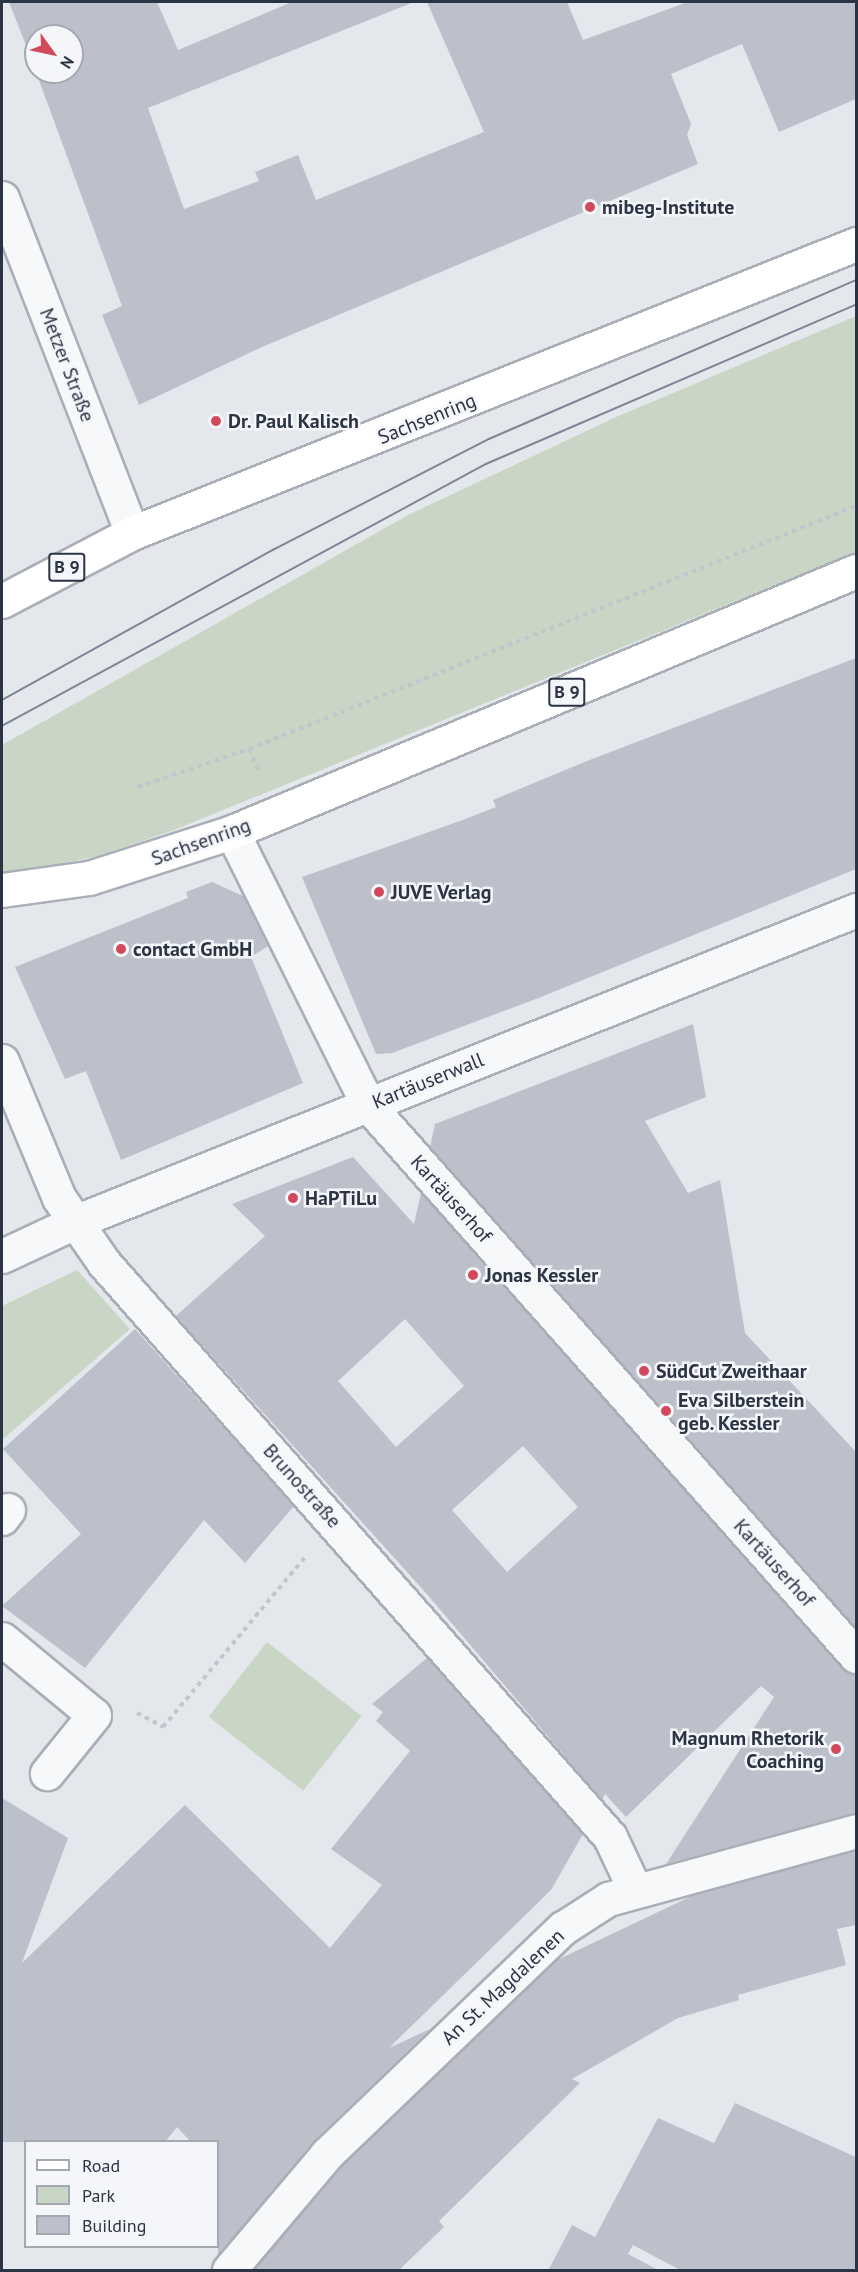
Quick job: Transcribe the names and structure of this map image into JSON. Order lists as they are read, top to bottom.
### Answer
{
  "streets": {
    "main road": ["Sachsenring", "B 9"],
    "street": [
      "Metzer Straße",
      "Kartäuserwall",
      "Kartäuserhof",
      "Brunostraße",
      "An St. Magdalenen"
    ]
  },
  "crossings": [
    ["Metzer Straße", "Sachsenring"],
    ["Sachsenring", "Kartäuserhof"],
    ["Kartäuserwall", "Kartäuserhof"],
    ["Kartäuserwall", "Brunostraße"],
    ["Brunostraße", "An St. Magdalenen"]
  ],
  "places": [
    "mibeg-Institute",
    "Dr. Paul Kalisch",
    "JUVE Verlag",
    "contact GmbH",
    "HaPTiLu",
    "Jonas Kessler",
    "SüdCut Zweithaar",
    "Eva Silberstein geb. Kessler",
    "Magnum Rhetorik Coaching"
  ],
  "legend": ["Road", "Park", "Building"],
  "north": "bottom right"
}
